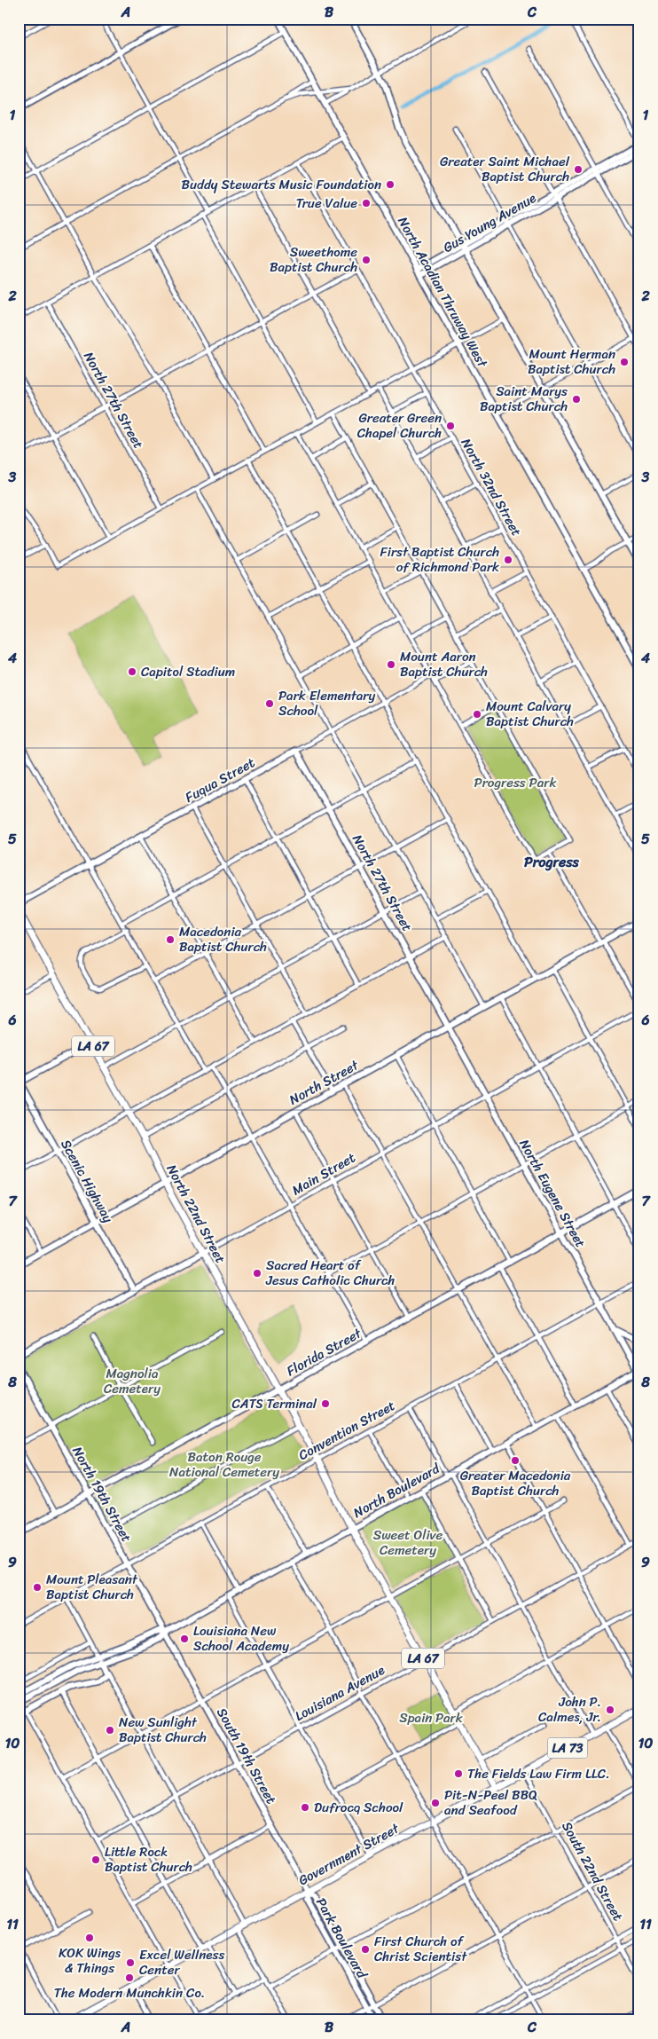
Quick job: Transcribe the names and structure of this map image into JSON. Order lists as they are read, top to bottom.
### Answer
{
  "streets": {
    "main road": [
      "LA 67",
      "North 22nd Street",
      "LA 73",
      "Government Street"
    ],
    "street": [
      "Gus Young Avenue",
      "North Acadian Thruway West",
      "North 27th Street",
      "North 32nd Street",
      "Fuqua Street",
      "North Street",
      "Main Street",
      "Scenic Highway",
      "North Eugene Street",
      "Florida Street",
      "Convention Street",
      "North Boulevard",
      "North 19th Street",
      "Louisiana Avenue",
      "South 19th Street",
      "South 22nd Street",
      "Park Boulevard"
    ]
  },
  "crossings": [
    ["Gus Young Avenue", "North Acadian Thruway West"],
    ["North 27th Street", "Fuqua Street"],
    ["North 27th Street", "North Street"],
    ["North 27th Street", "North Eugene Street"],
    ["LA 67", "North 22nd Street"],
    ["LA 67", "North Boulevard"],
    ["LA 67", "Louisiana Avenue"],
    ["LA 67", "Government Street"],
    ["North Street", "Scenic Highway"],
    ["North Street", "North Eugene Street"],
    ["North Street", "North 22nd Street"],
    ["Main Street", "Scenic Highway"],
    ["Main Street", "North Eugene Street"],
    ["Main Street", "North 22nd Street"],
    ["North Eugene Street", "Florida Street"],
    ["North Eugene Street", "Convention Street"],
    ["North Eugene Street", "North Boulevard"],
    ["North 22nd Street", "Florida Street"],
    ["North 22nd Street", "Convention Street"],
    ["North 22nd Street", "North Boulevard"],
    ["Florida Street", "North 19th Street"],
    ["Convention Street", "North 19th Street"],
    ["North Boulevard", "North 19th Street"],
    ["North Boulevard", "South 19th Street"],
    ["North 19th Street", "South 19th Street"],
    ["Louisiana Avenue", "South 19th Street"],
    ["South 19th Street", "Government Street"],
    ["South 19th Street", "Park Boulevard"],
    ["Government Street", "South 22nd Street"],
    ["Government Street", "Park Boulevard"]
  ],
  "districts": ["Progress"],
  "parks": [
    "Progress Park",
    "Magnolia Cemetery",
    "Baton Rouge National Cemetery",
    "Sweet Olive Cemetery",
    "Spain Park"
  ],
  "places": [
    "Greater Saint Michael Baptist Church",
    "Buddy Stewarts Music Foundation",
    "True Value",
    "Sweethome Baptist Church",
    "Mount Herman Baptist Church",
    "Saint Marys Baptist Church",
    "Greater Green Chapel Church",
    "First Baptist Church of Richmond Park",
    "Mount Aaron Baptist Church",
    "Capitol Stadium",
    "Park Elementary School",
    "Mount Calvary Baptist Church",
    "Macedonia Baptist Church",
    "Sacred Heart of Jesus Catholic Church",
    "CATS Terminal",
    "Greater Macedonia Baptist Church",
    "Mount Pleasant Baptist Church",
    "Louisiana New School Academy",
    "John P. Calmes, Jr.",
    "New Sunlight Baptist Church",
    "The Fields Law Firm LLC.",
    "Pit-N-Peel BBQ and Seafood",
    "Dufrocq School",
    "Little Rock Baptist Church",
    "KOK Wings & Things",
    "First Church of Christ Scientist",
    "Excel Wellness Center",
    "The Modern Munchkin Co."
  ],
  "grid": {
    "columns": ["A", "B", "C"],
    "rows": [
      "1",
      "2",
      "3",
      "4",
      "5",
      "6",
      "7",
      "8",
      "9",
      "10",
      "11"
    ]
  }
}
